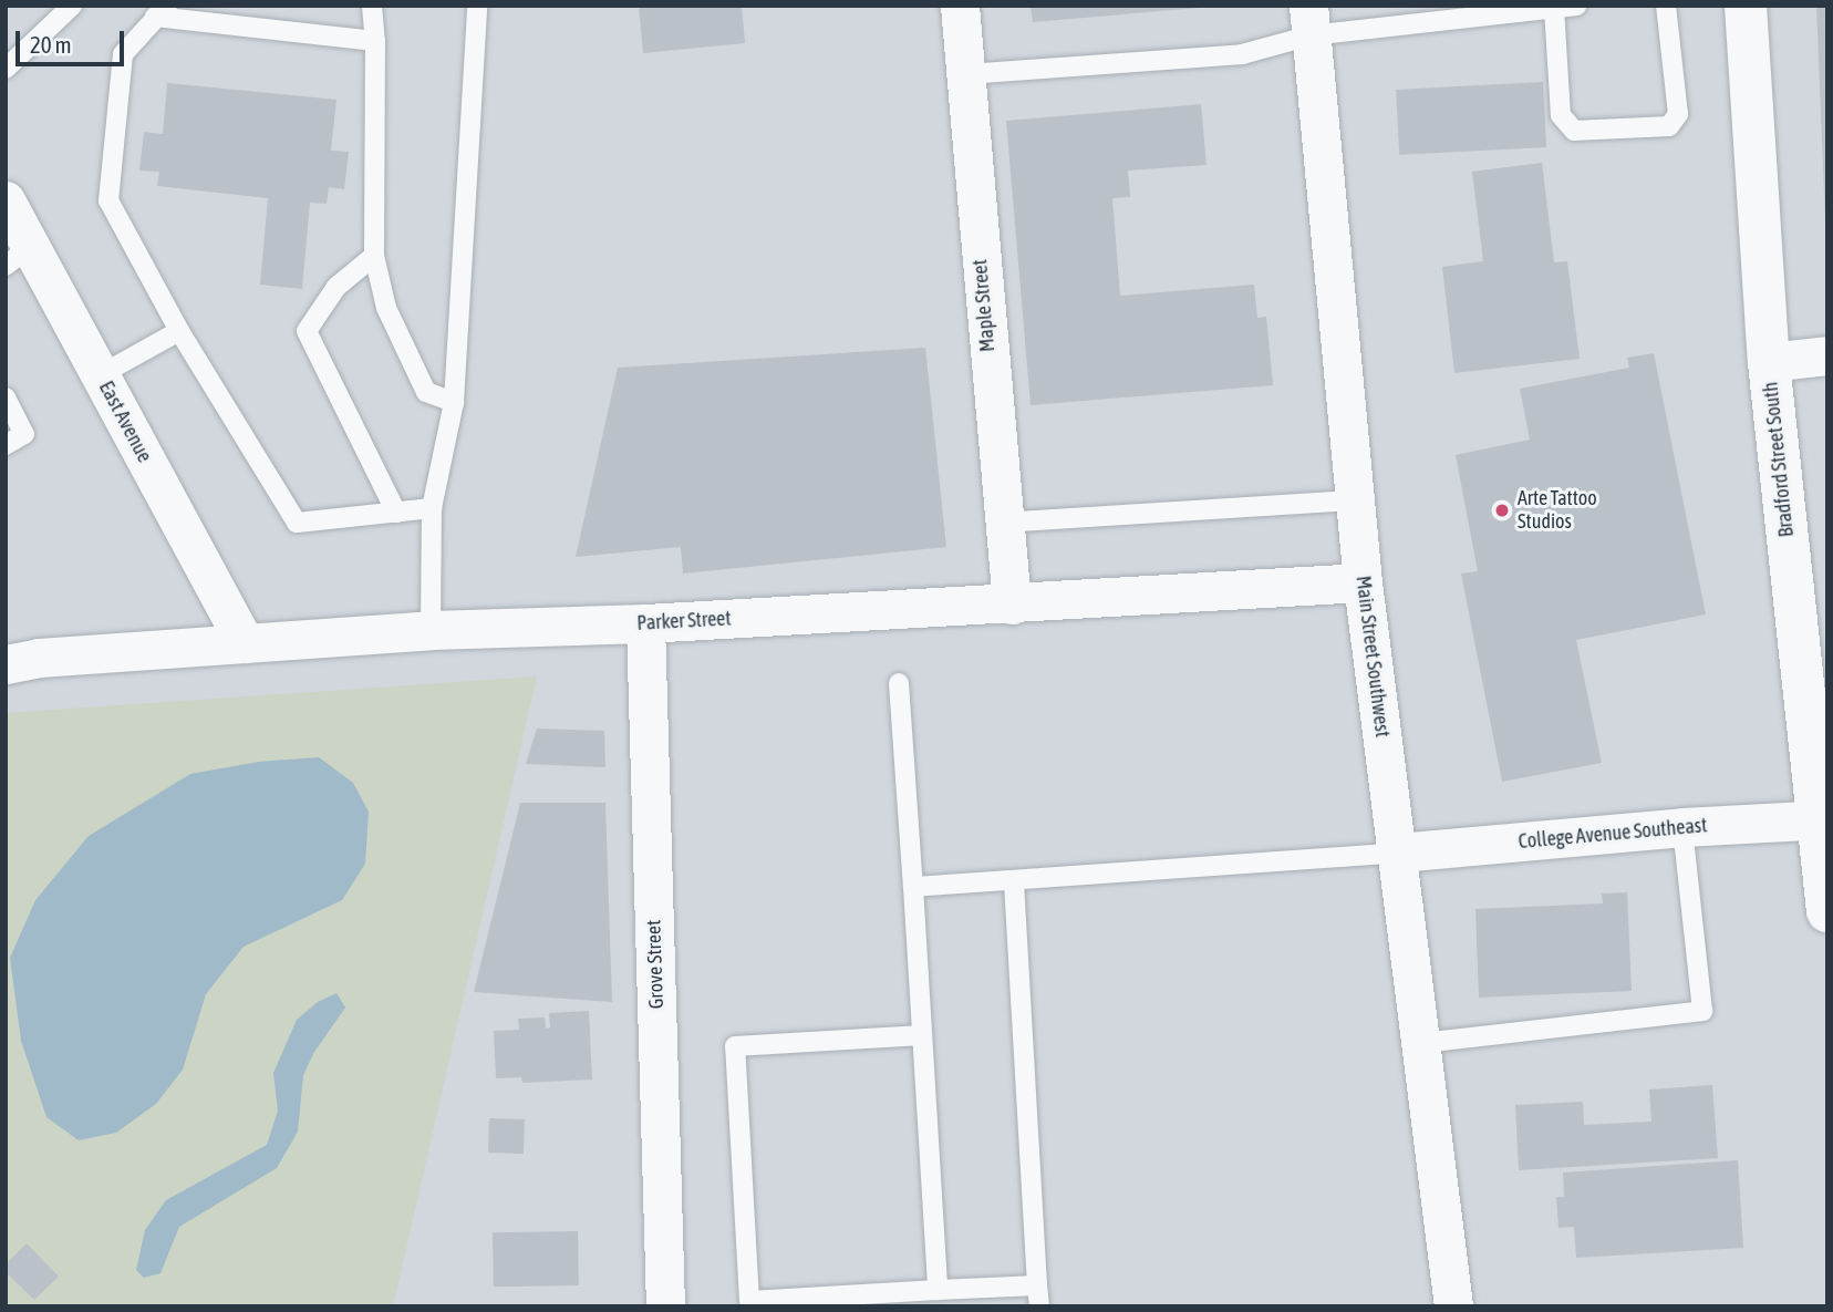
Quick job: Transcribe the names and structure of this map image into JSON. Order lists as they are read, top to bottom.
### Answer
{
  "streets": {
    "street": [
      "Maple Street",
      "East Avenue",
      "Bradford Street South",
      "Parker Street",
      "Main Street Southwest",
      "College Avenue Southeast",
      "Grove Street"
    ]
  },
  "crossings": [
    ["Maple Street", "Parker Street"],
    ["East Avenue", "Parker Street"],
    ["Bradford Street South", "College Avenue Southeast"],
    ["Parker Street", "Main Street Southwest"],
    ["Parker Street", "Grove Street"],
    ["Main Street Southwest", "College Avenue Southeast"]
  ],
  "places": ["Arte Tattoo Studios"],
  "scale_bar": "20 m"
}
